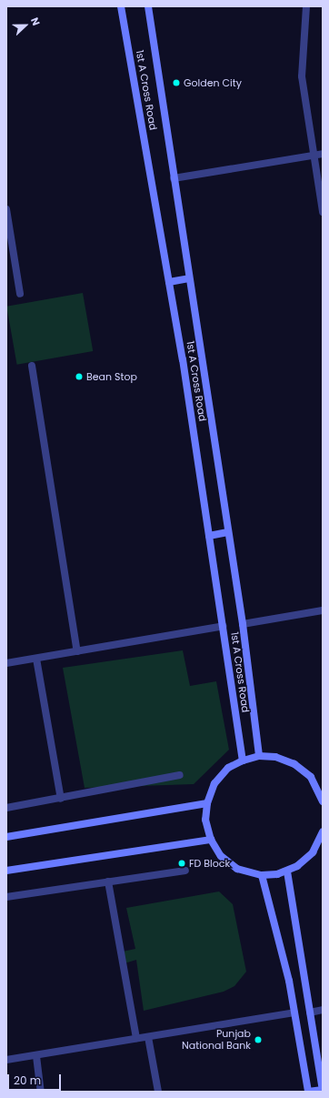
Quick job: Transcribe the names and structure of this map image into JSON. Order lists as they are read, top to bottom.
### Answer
{
  "streets": {
    "street": ["1st A Cross Road"]
  },
  "places": [
    "Golden City",
    "Bean Stop",
    "FD Block",
    "Punjab National Bank"
  ],
  "scale_bar": "20 m",
  "north": "right"
}
